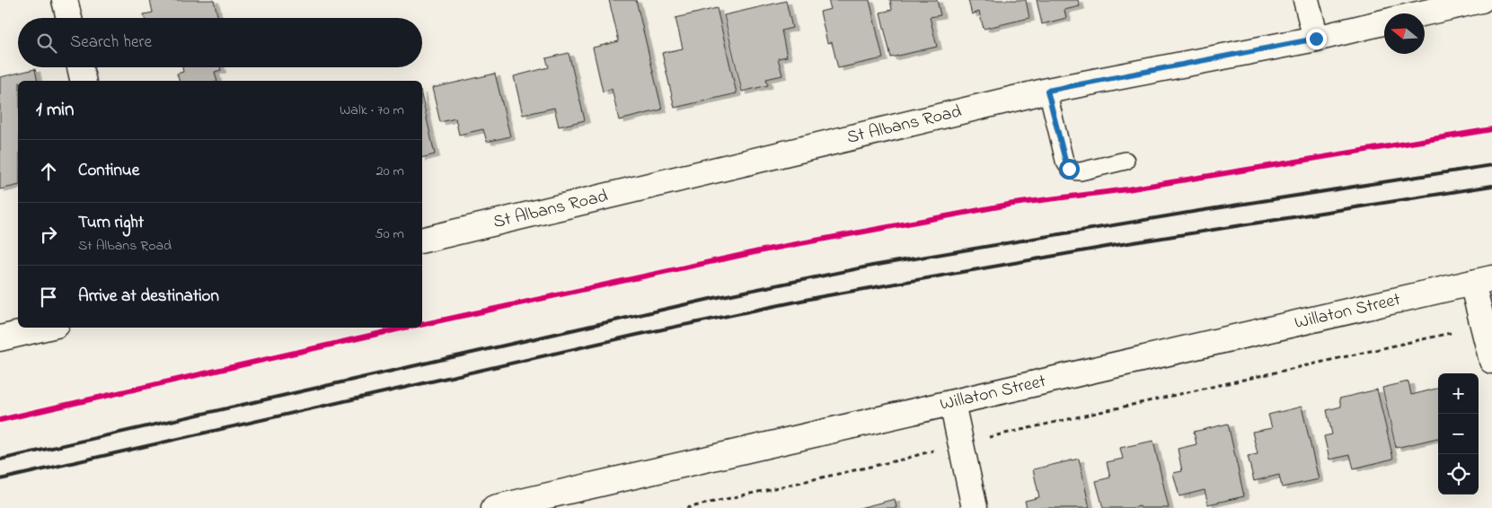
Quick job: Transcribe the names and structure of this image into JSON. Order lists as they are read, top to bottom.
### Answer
{
  "streets": {
    "street": ["St Albans Road", "Willaton Street"]
  },
  "north": "left",
  "page": {
    "search": "Search here",
    "heading": ["1 min", "Walk · 70 m"],
    "list": [
      ["Continue", "20 m"],
      ["Turn right", "St Albans Road", "50 m"],
      "Arrive at destination"
    ],
    "map_buttons": ["+", "−"]
  }
}
